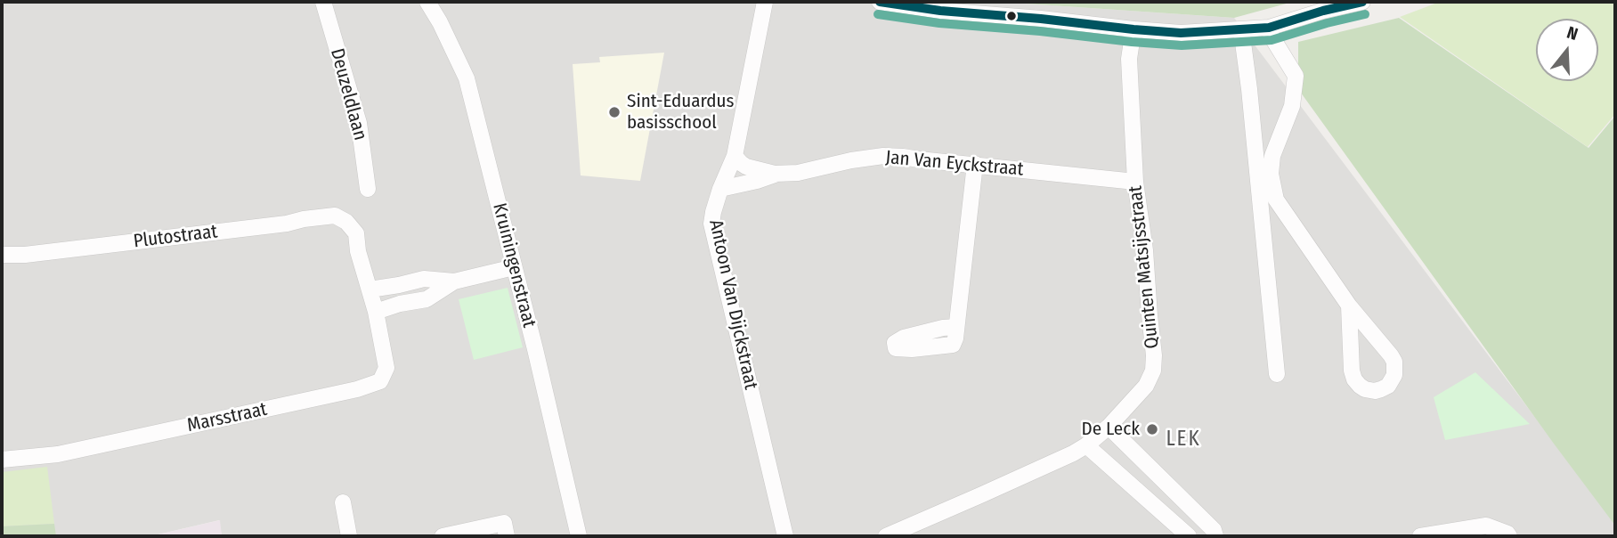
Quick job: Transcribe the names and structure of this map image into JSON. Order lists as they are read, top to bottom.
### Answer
{
  "streets": {
    "street": [
      "Deuzeldlaan",
      "Jan Van Eyckstraat",
      "Plutostraat",
      "Kruiningenstraat",
      "Quinten Matsijsstraat",
      "Antoon Van Dijckstraat",
      "Marsstraat"
    ]
  },
  "crossings": [
    ["Jan Van Eyckstraat", "Quinten Matsijsstraat"],
    ["Jan Van Eyckstraat", "Antoon Van Dijckstraat"],
    ["Plutostraat", "Marsstraat"]
  ],
  "districts": ["LEK"],
  "places": ["Sint-Eduardus basisschool", "De Leck"],
  "north": "top"
}
